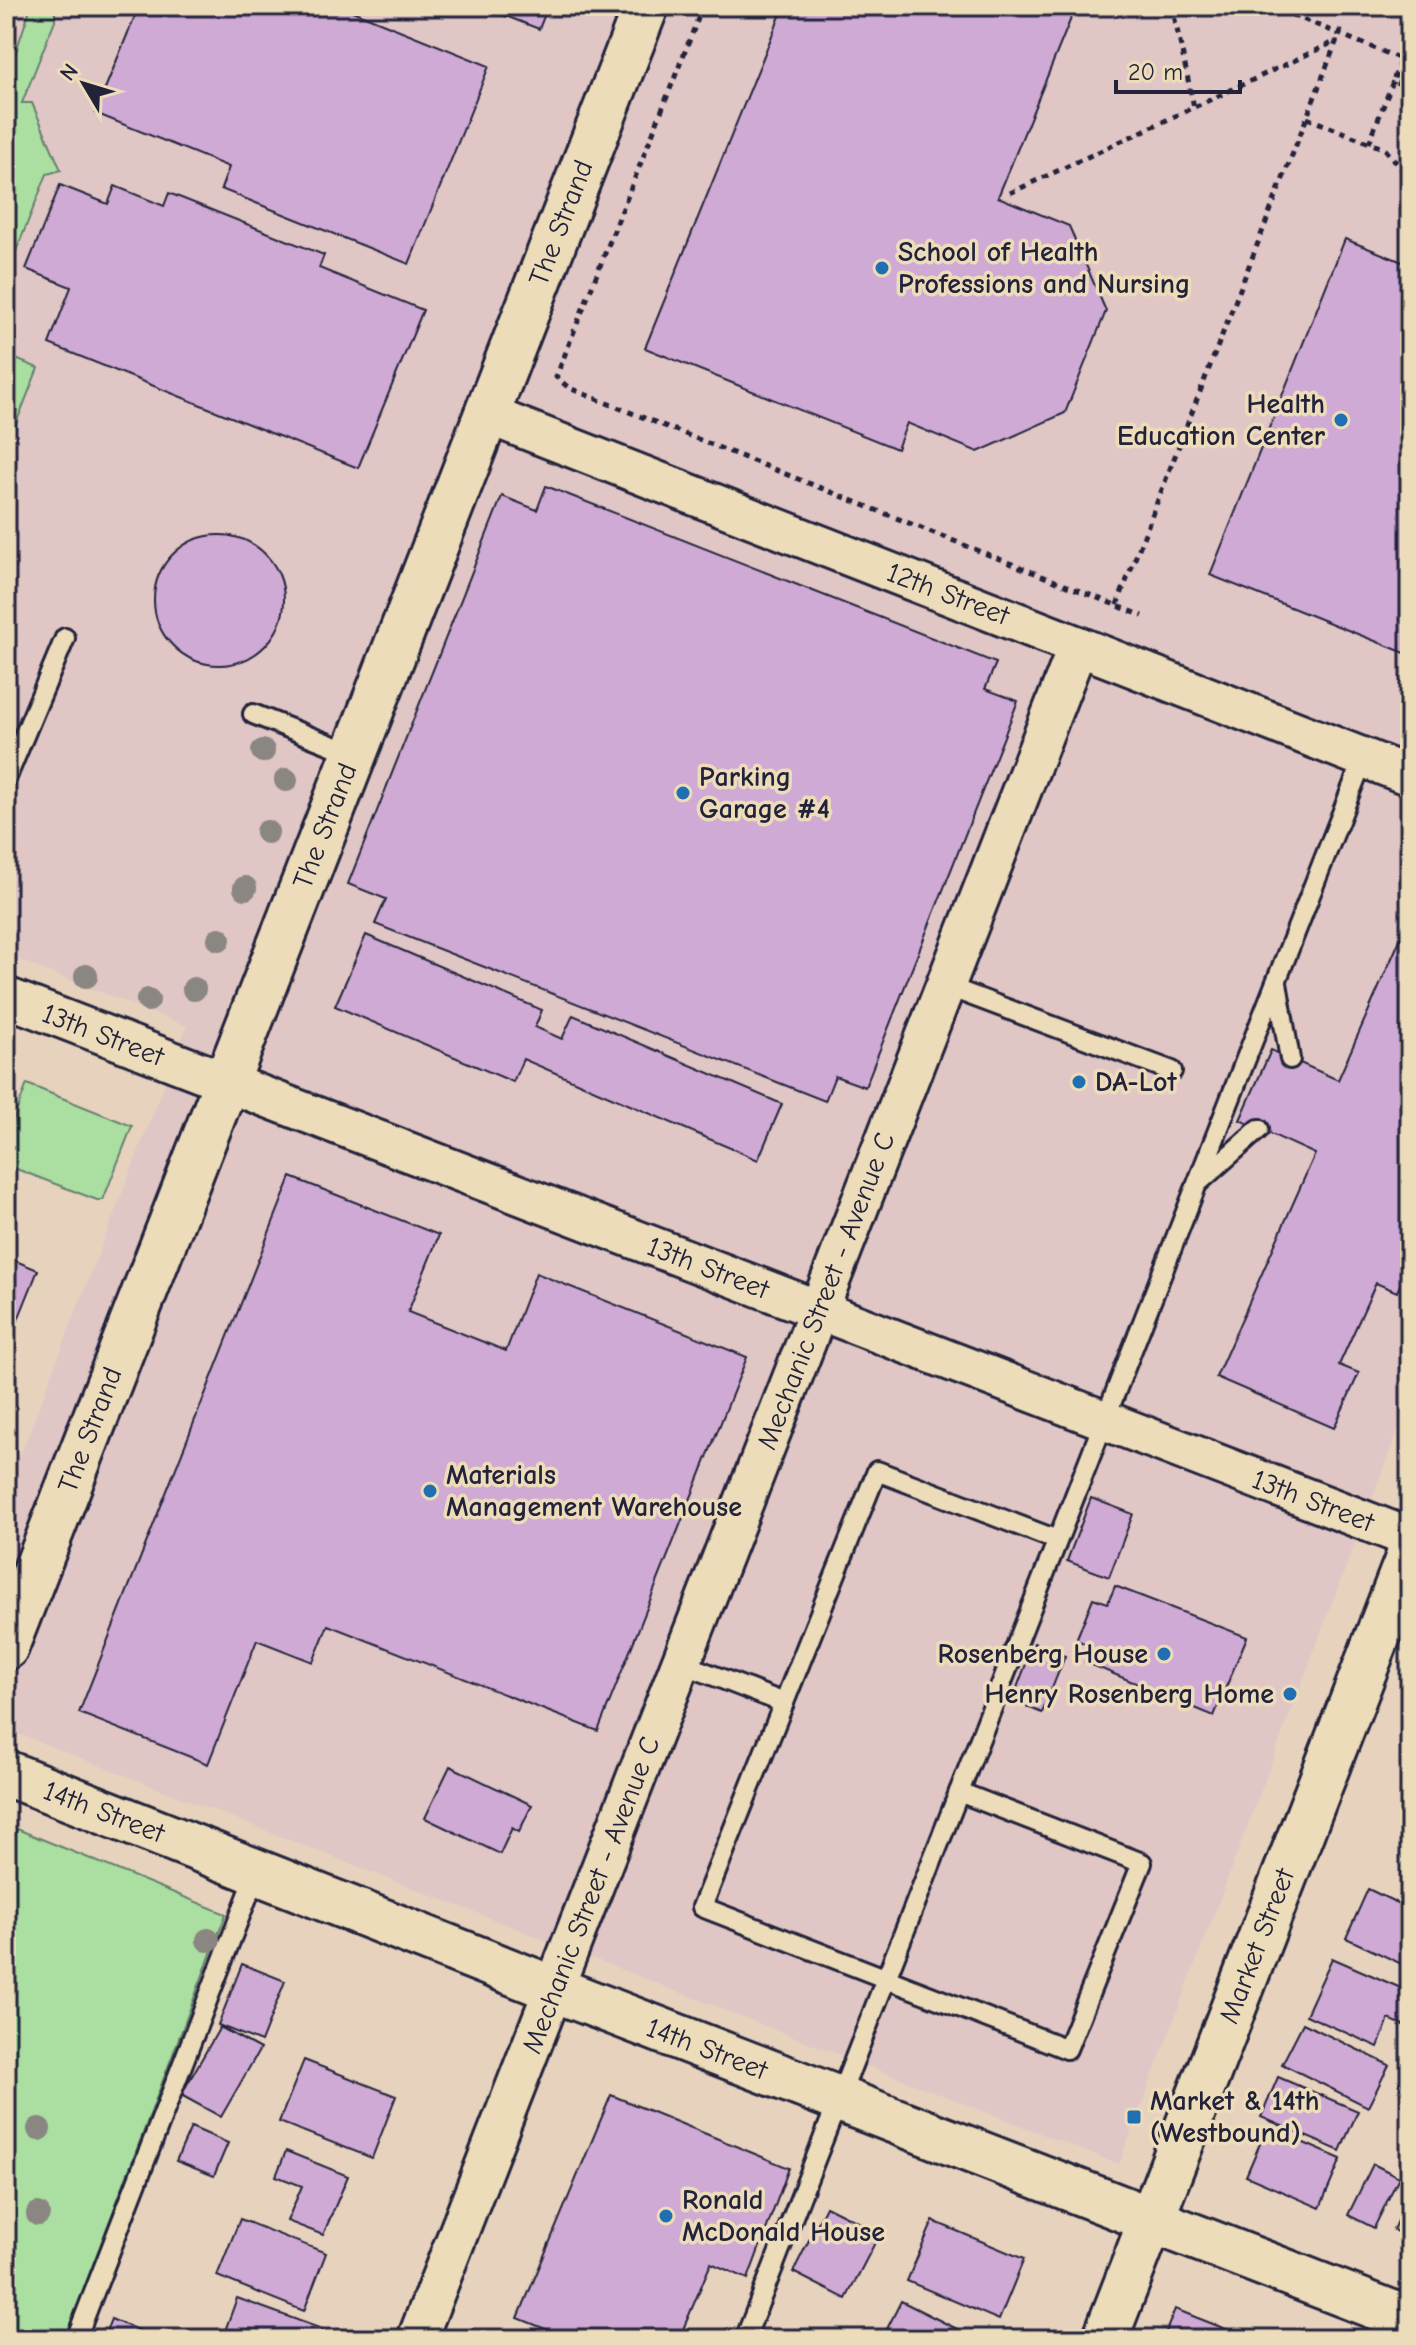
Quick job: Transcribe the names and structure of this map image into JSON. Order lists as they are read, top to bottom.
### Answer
{
  "streets": {
    "main road": ["The Strand", "14th Street", "Market Street"],
    "street": ["12th Street", "13th Street", "Mechanic Street - Avenue C"]
  },
  "crossings": [
    ["The Strand", "12th Street"],
    ["The Strand", "13th Street"],
    ["12th Street", "Mechanic Street - Avenue C"],
    ["13th Street", "Mechanic Street - Avenue C"],
    ["Mechanic Street - Avenue C", "14th Street"],
    ["14th Street", "Market Street"]
  ],
  "places": {
    "other": [
      "School of Health Professions and Nursing",
      "Health Education Center",
      "Parking Garage #4",
      "DA-Lot",
      "Materials Management Warehouse",
      "Rosenberg House",
      "Henry Rosenberg Home",
      "Ronald McDonald House"
    ],
    "transit": ["Market & 14th (Westbound)"]
  },
  "scale_bar": "20 m",
  "north": "top left"
}
